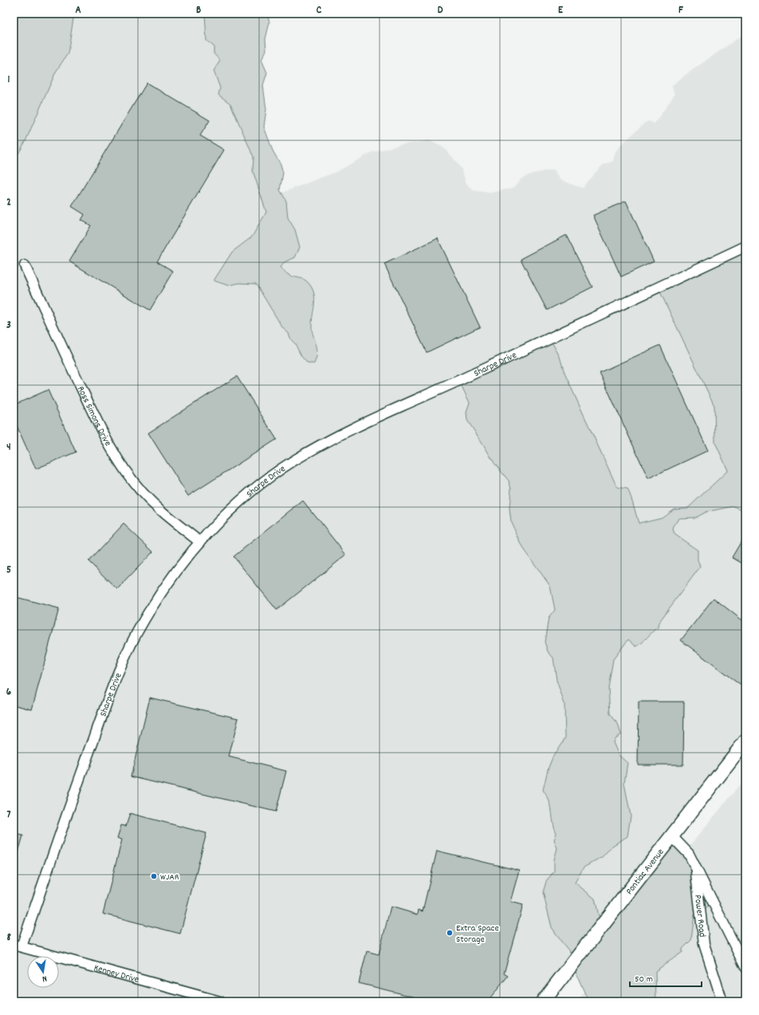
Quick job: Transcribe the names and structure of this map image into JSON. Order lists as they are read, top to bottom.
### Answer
{
  "streets": {
    "main road": ["Pontiac Avenue"],
    "street": [
      "Sharpe Drive",
      "Ross Simons Drive",
      "Power Road",
      "Kenney Drive"
    ]
  },
  "crossings": [
    ["Sharpe Drive", "Ross Simons Drive"],
    ["Sharpe Drive", "Kenney Drive"],
    ["Pontiac Avenue", "Power Road"]
  ],
  "places": ["WJAR", "Extra Space Storage"],
  "scale_bar": "50 m",
  "north": "bottom",
  "grid": {
    "columns": [
      "A",
      "B",
      "C",
      "D",
      "E",
      "F"
    ],
    "rows": [
      "1",
      "2",
      "3",
      "4",
      "5",
      "6",
      "7",
      "8"
    ]
  }
}
